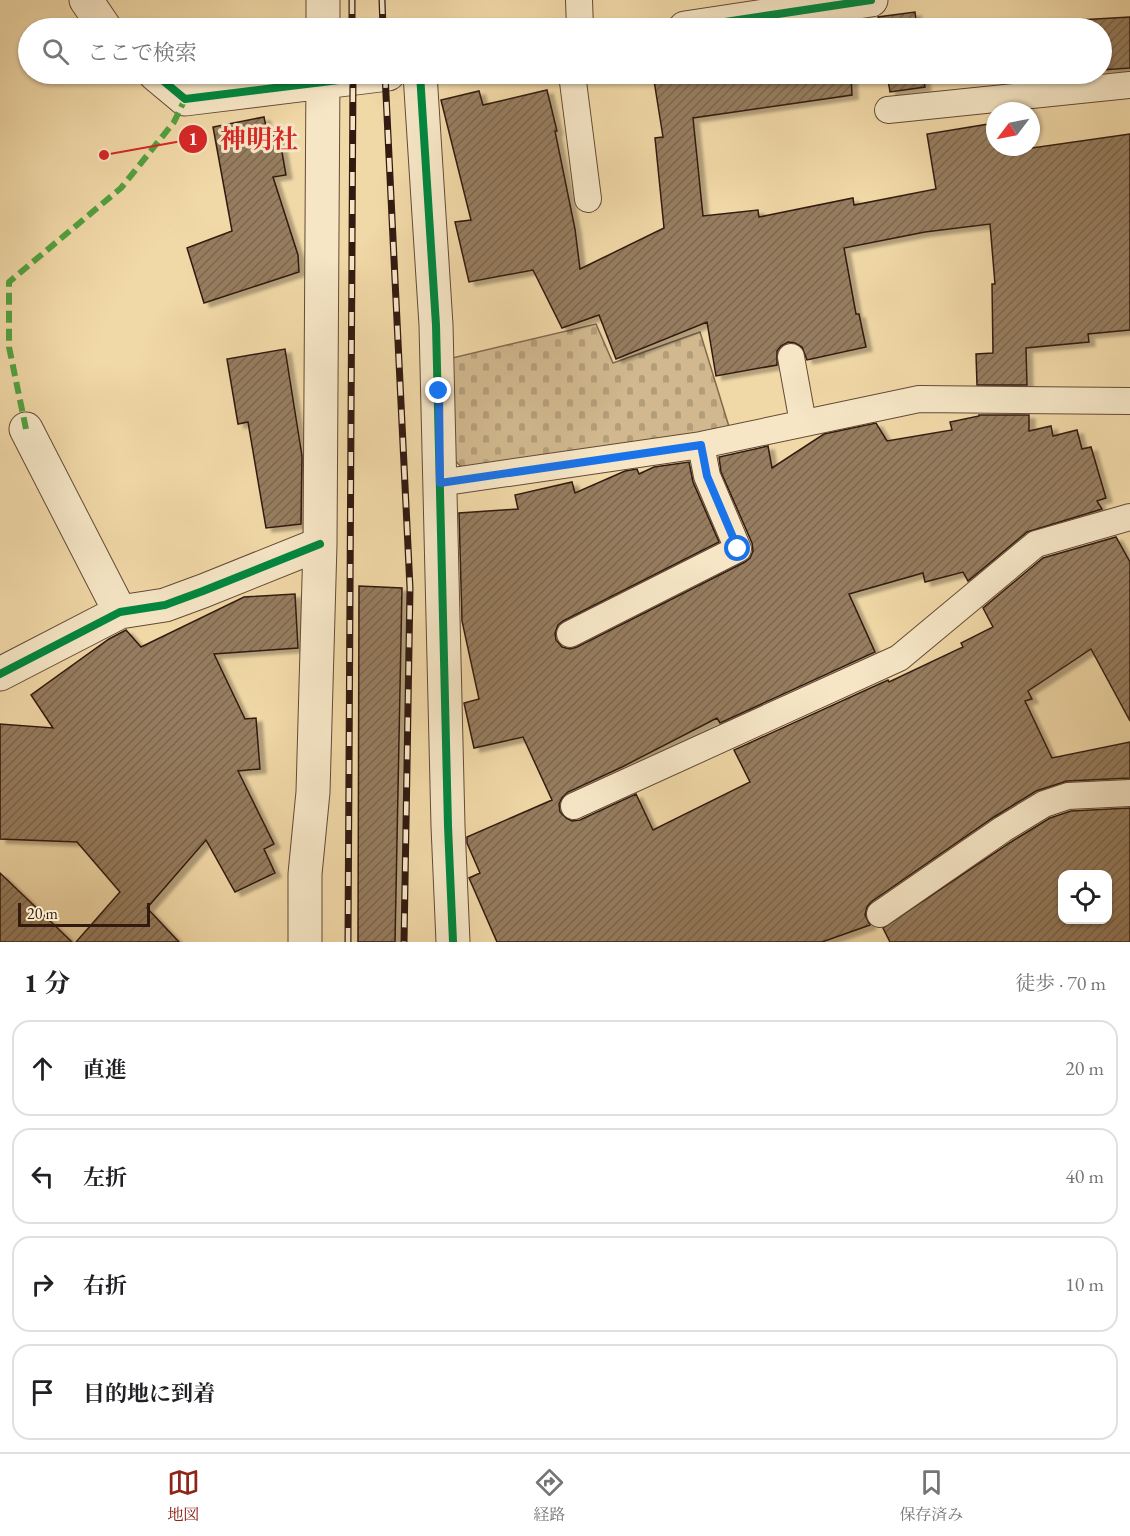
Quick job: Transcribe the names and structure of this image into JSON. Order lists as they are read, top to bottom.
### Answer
{
  "places": ["神明社"],
  "scale_bar": "20 m",
  "north": "bottom left",
  "page": {
    "search": "ここで検索",
    "scale": "20 m",
    "heading": ["1 分", "徒歩 · 70 m"],
    "list": [
      ["直進", "20 m"],
      ["左折", "40 m"],
      ["右折", "10 m"],
      "目的地に到着"
    ],
    "nav": ["地図", "経路", "保存済み"]
  }
}
